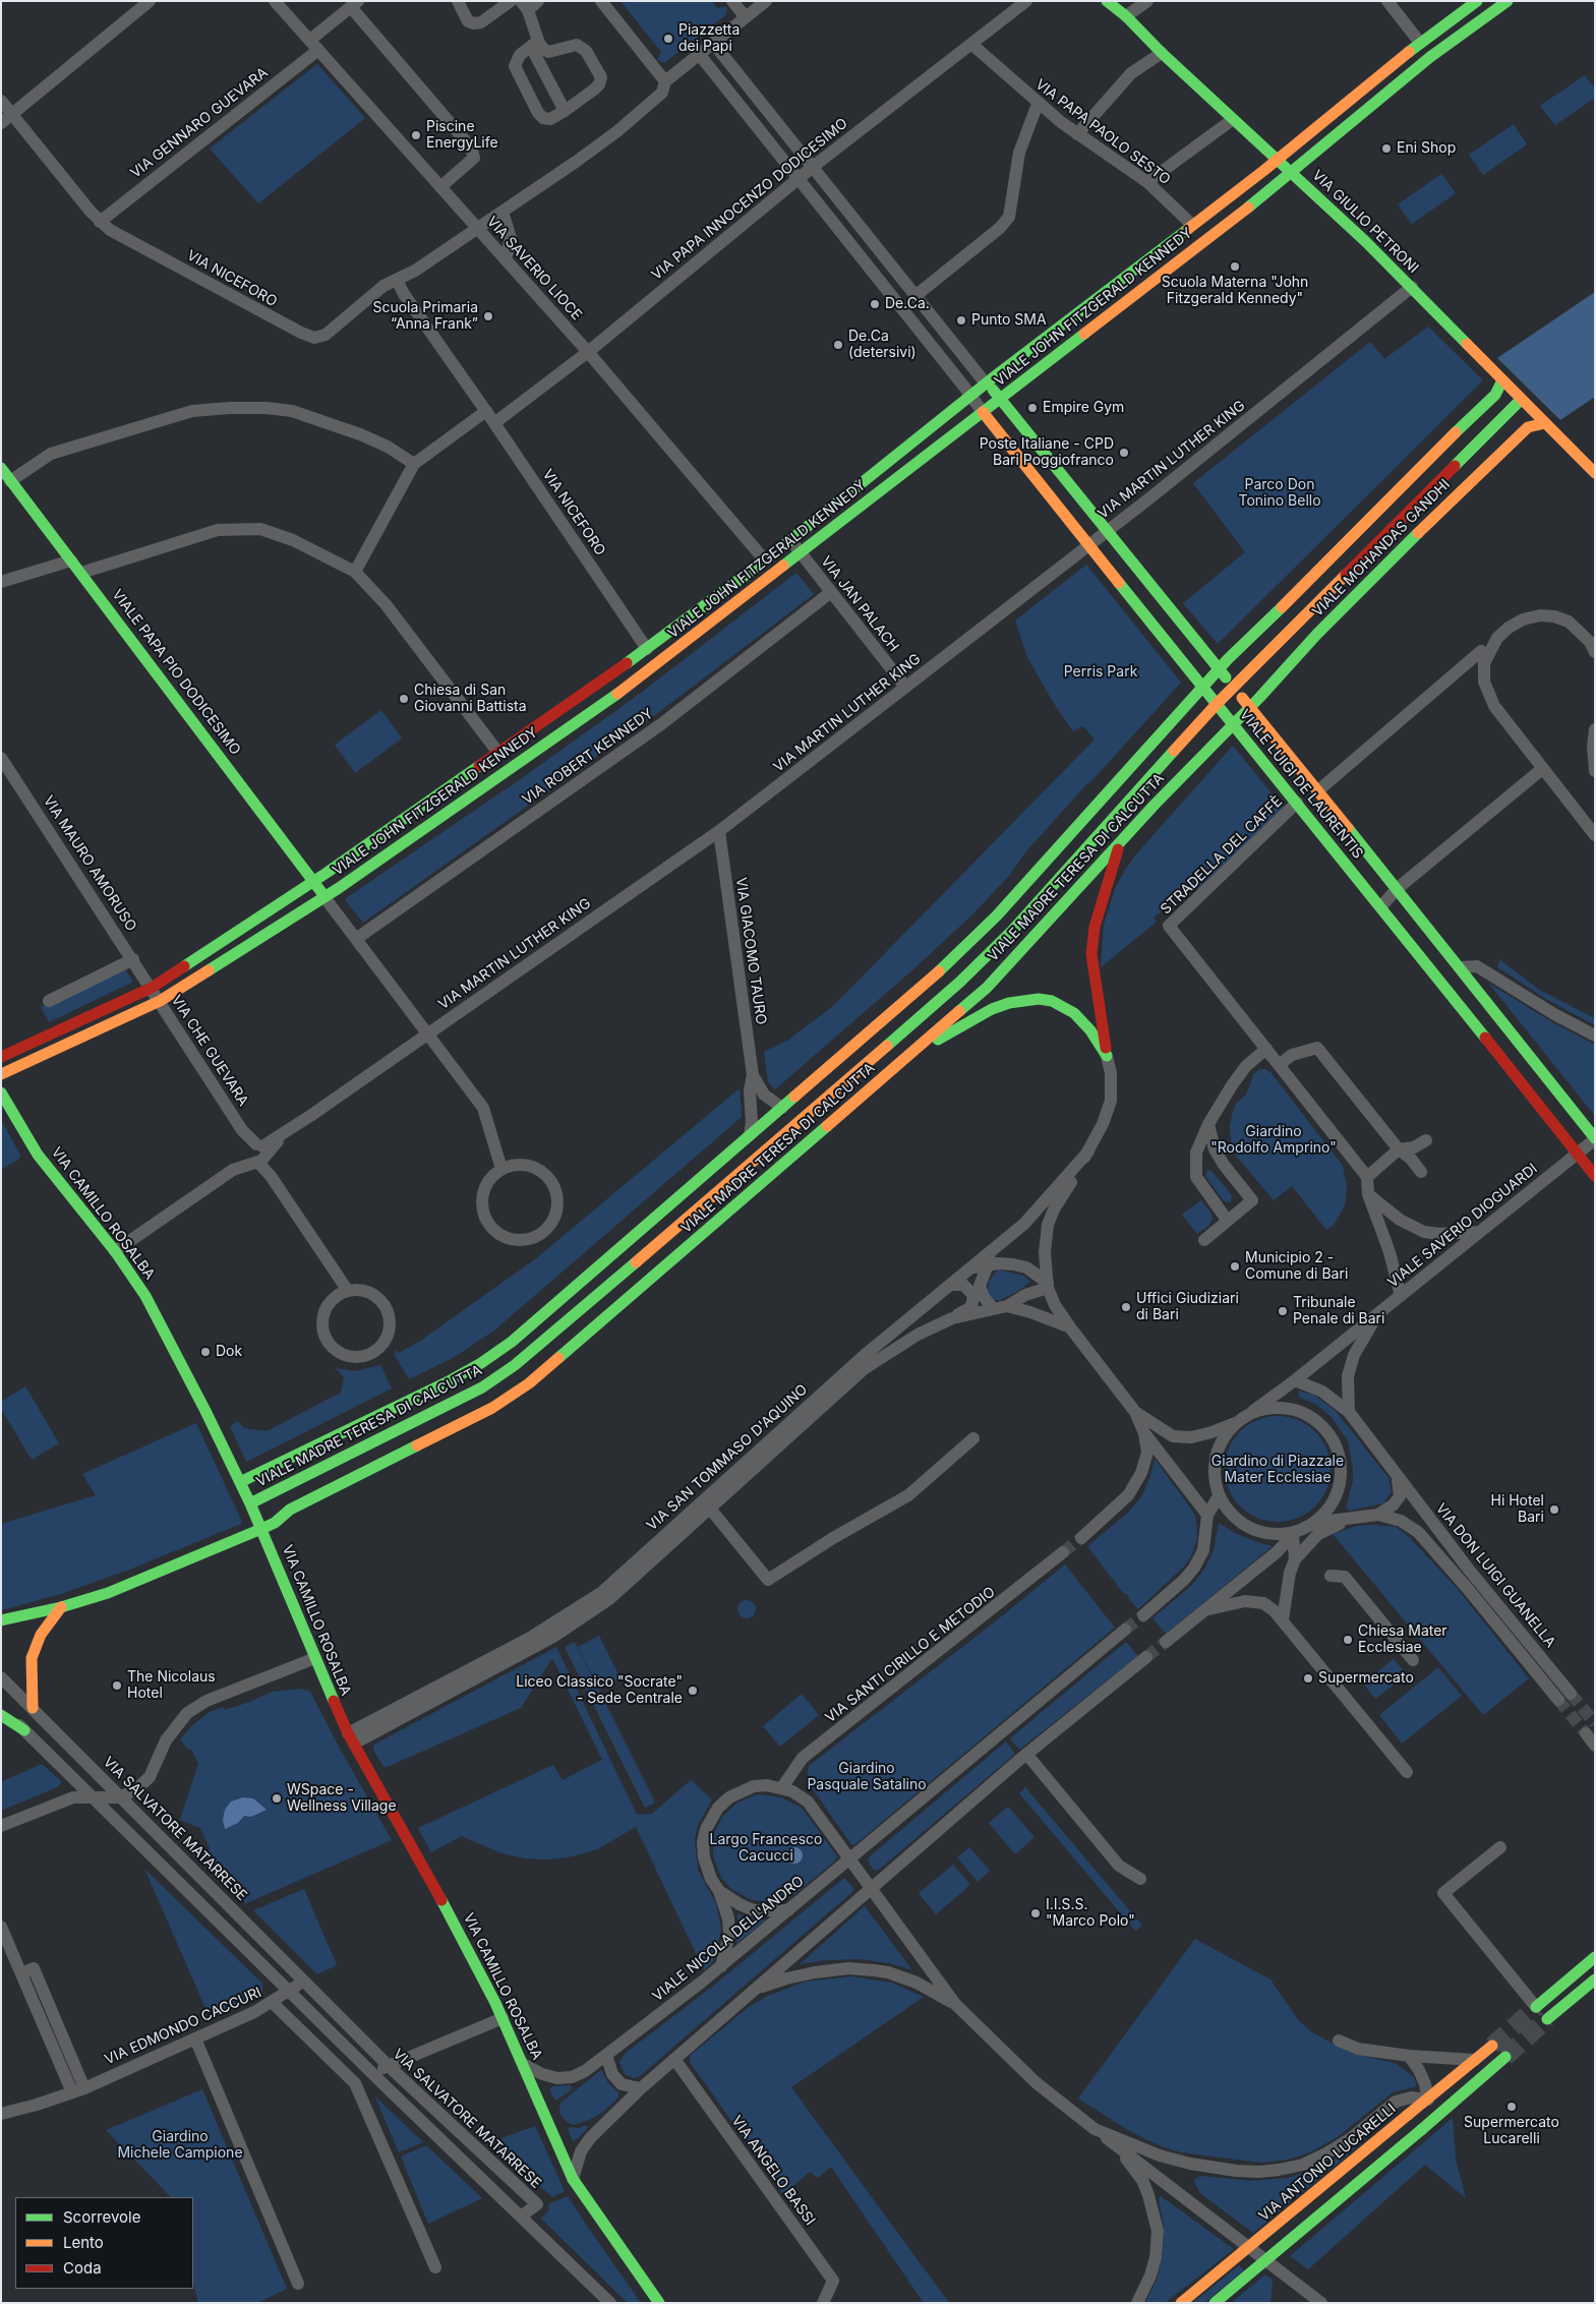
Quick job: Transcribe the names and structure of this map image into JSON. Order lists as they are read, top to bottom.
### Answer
{
  "streets": {
    "main road": [
      "VIA GIULIO PETRONI",
      "VIALE JOHN FITZGERALD KENNEDY",
      "VIALE MOHANDAS GANDHI",
      "VIALE PAPA PIO DODICESIMO",
      "VIALE LUIGI DE LAURENTIS",
      "VIALE MADRE TERESA DI CALCUTTA",
      "VIA CAMILLO ROSALBA",
      "VIA ANTONIO LUCARELLI"
    ],
    "street": [
      "VIA GENNARO GUEVARA",
      "VIA PAPA PAOLO SESTO",
      "VIA PAPA INNOCENZO DODICESIMO",
      "VIA SAVERIO LIOCE",
      "VIA NICEFORO",
      "VIA MARTIN LUTHER KING",
      "VIA JAN PALACH",
      "VIA ROBERT KENNEDY",
      "STRADELLA DEL CAFFÈ",
      "VIA MAURO AMORUSO",
      "VIA GIACOMO TAURO",
      "VIA CHE GUEVARA",
      "VIALE SAVERIO DIOGUARDI",
      "VIA SAN TOMMASO D'AQUINO",
      "VIA DON LUIGI GUANELLA",
      "VIA SANTI CIRILLO E METODIO",
      "VIA SALVATORE MATARRESE",
      "VIALE NICOLA DELL'ANDRO",
      "VIA EDMONDO CACCURI",
      "VIA ANGELO BASSI"
    ]
  },
  "crossings": [
    ["VIA GENNARO GUEVARA", "VIA SAVERIO LIOCE"],
    ["VIA GENNARO GUEVARA", "VIA NICEFORO"],
    ["VIA PAPA PAOLO SESTO", "VIA PAPA INNOCENZO DODICESIMO"],
    ["VIA PAPA PAOLO SESTO", "VIALE JOHN FITZGERALD KENNEDY"],
    ["VIA PAPA INNOCENZO DODICESIMO", "VIA SAVERIO LIOCE"],
    ["VIA PAPA INNOCENZO DODICESIMO", "VIA NICEFORO"],
    ["VIA GIULIO PETRONI", "VIALE JOHN FITZGERALD KENNEDY"],
    ["VIA GIULIO PETRONI", "VIA MARTIN LUTHER KING"],
    ["VIA GIULIO PETRONI", "VIALE MOHANDAS GANDHI"],
    ["VIA SAVERIO LIOCE", "VIA NICEFORO"],
    ["VIA SAVERIO LIOCE", "VIALE JOHN FITZGERALD KENNEDY"],
    ["VIA NICEFORO", "VIALE JOHN FITZGERALD KENNEDY"],
    ["VIALE JOHN FITZGERALD KENNEDY", "VIA JAN PALACH"],
    ["VIALE JOHN FITZGERALD KENNEDY", "VIALE PAPA PIO DODICESIMO"],
    ["VIALE JOHN FITZGERALD KENNEDY", "VIALE LUIGI DE LAURENTIS"],
    ["VIALE JOHN FITZGERALD KENNEDY", "VIA MAURO AMORUSO"],
    ["VIALE JOHN FITZGERALD KENNEDY", "VIA CHE GUEVARA"],
    ["VIA MARTIN LUTHER KING", "VIA JAN PALACH"],
    ["VIA MARTIN LUTHER KING", "VIALE LUIGI DE LAURENTIS"],
    ["VIA MARTIN LUTHER KING", "VIA GIACOMO TAURO"],
    ["VIA MARTIN LUTHER KING", "VIA CHE GUEVARA"],
    ["VIA MARTIN LUTHER KING", "VIA CAMILLO ROSALBA"],
    ["VIALE MOHANDAS GANDHI", "VIALE LUIGI DE LAURENTIS"],
    ["VIALE MOHANDAS GANDHI", "VIALE MADRE TERESA DI CALCUTTA"],
    ["VIA JAN PALACH", "VIA ROBERT KENNEDY"],
    ["VIALE LUIGI DE LAURENTIS", "STRADELLA DEL CAFFÈ"],
    ["VIALE LUIGI DE LAURENTIS", "VIALE MADRE TERESA DI CALCUTTA"],
    ["VIALE LUIGI DE LAURENTIS", "VIALE SAVERIO DIOGUARDI"],
    ["VIA MAURO AMORUSO", "VIA CHE GUEVARA"],
    ["VIALE MADRE TERESA DI CALCUTTA", "VIA GIACOMO TAURO"],
    ["VIALE MADRE TERESA DI CALCUTTA", "VIA CAMILLO ROSALBA"],
    ["VIA CAMILLO ROSALBA", "VIA SAN TOMMASO D'AQUINO"],
    ["VIA CAMILLO ROSALBA", "VIALE NICOLA DELL'ANDRO"],
    ["VIALE SAVERIO DIOGUARDI", "VIA DON LUIGI GUANELLA"],
    ["VIA SANTI CIRILLO E METODIO", "VIALE NICOLA DELL'ANDRO"],
    ["VIA SALVATORE MATARRESE", "VIA EDMONDO CACCURI"]
  ],
  "parks": [
    "Parco Don Tonino Bello",
    "Perris Park",
    "Giardino \"Rodolfo Amprino\"",
    "Giardino di Piazzale Mater Ecclesiae",
    "Giardino Pasquale Satalino",
    "Largo Francesco Cacucci",
    "Giardino Michele Campione"
  ],
  "places": [
    "Piazzetta dei Papi",
    "Piscine EnergyLife",
    "Eni Shop",
    "Scuola Materna \"John Fitzgerald Kennedy\"",
    "De.Ca.",
    "Scuola Primaria “Anna Frank”",
    "Punto SMA",
    "De.Ca (detersivi)",
    "Empire Gym",
    "Poste Italiane - CPD Bari Poggiofranco",
    "Chiesa di San Giovanni Battista",
    "Municipio 2 - Comune di Bari",
    "Uffici Giudiziari di Bari",
    "Tribunale Penale di Bari",
    "Dok",
    "Hi Hotel Bari",
    "Chiesa Mater Ecclesiae",
    "Supermercato",
    "The Nicolaus Hotel",
    "Liceo Classico \"Socrate\" - Sede Centrale",
    "WSpace - Wellness Village",
    "I.I.S.S. \"Marco Polo\"",
    "Supermercato Lucarelli"
  ],
  "legend": ["Scorrevole", "Lento", "Coda"]
}
